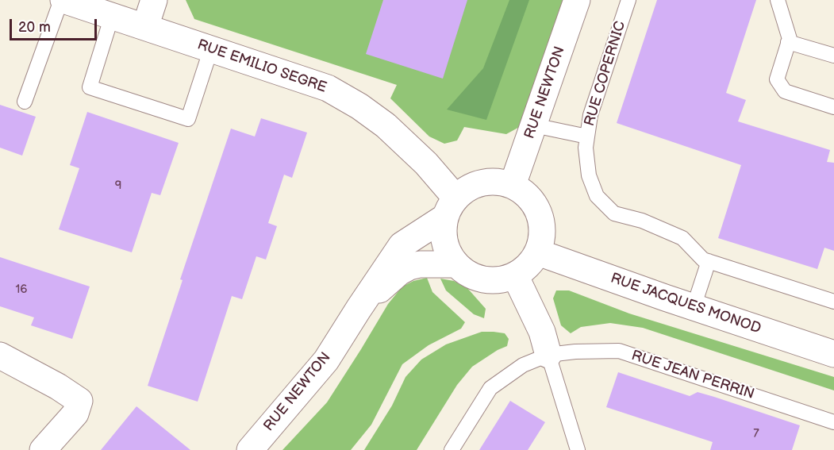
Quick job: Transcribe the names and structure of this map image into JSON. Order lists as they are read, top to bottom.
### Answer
{
  "streets": {
    "street": ["RUE EMILIO SEGRE", "RUE NEWTON", "RUE JACQUES MONOD"],
    "lane": ["RUE COPERNIC", "RUE JEAN PERRIN"]
  },
  "crossings": [
    ["RUE EMILIO SEGRE", "RUE NEWTON"],
    ["RUE EMILIO SEGRE", "RUE JACQUES MONOD"],
    ["RUE NEWTON", "RUE JACQUES MONOD"]
  ],
  "house_numbers": ["9", "16", "7"],
  "scale_bar": "20 m"
}
